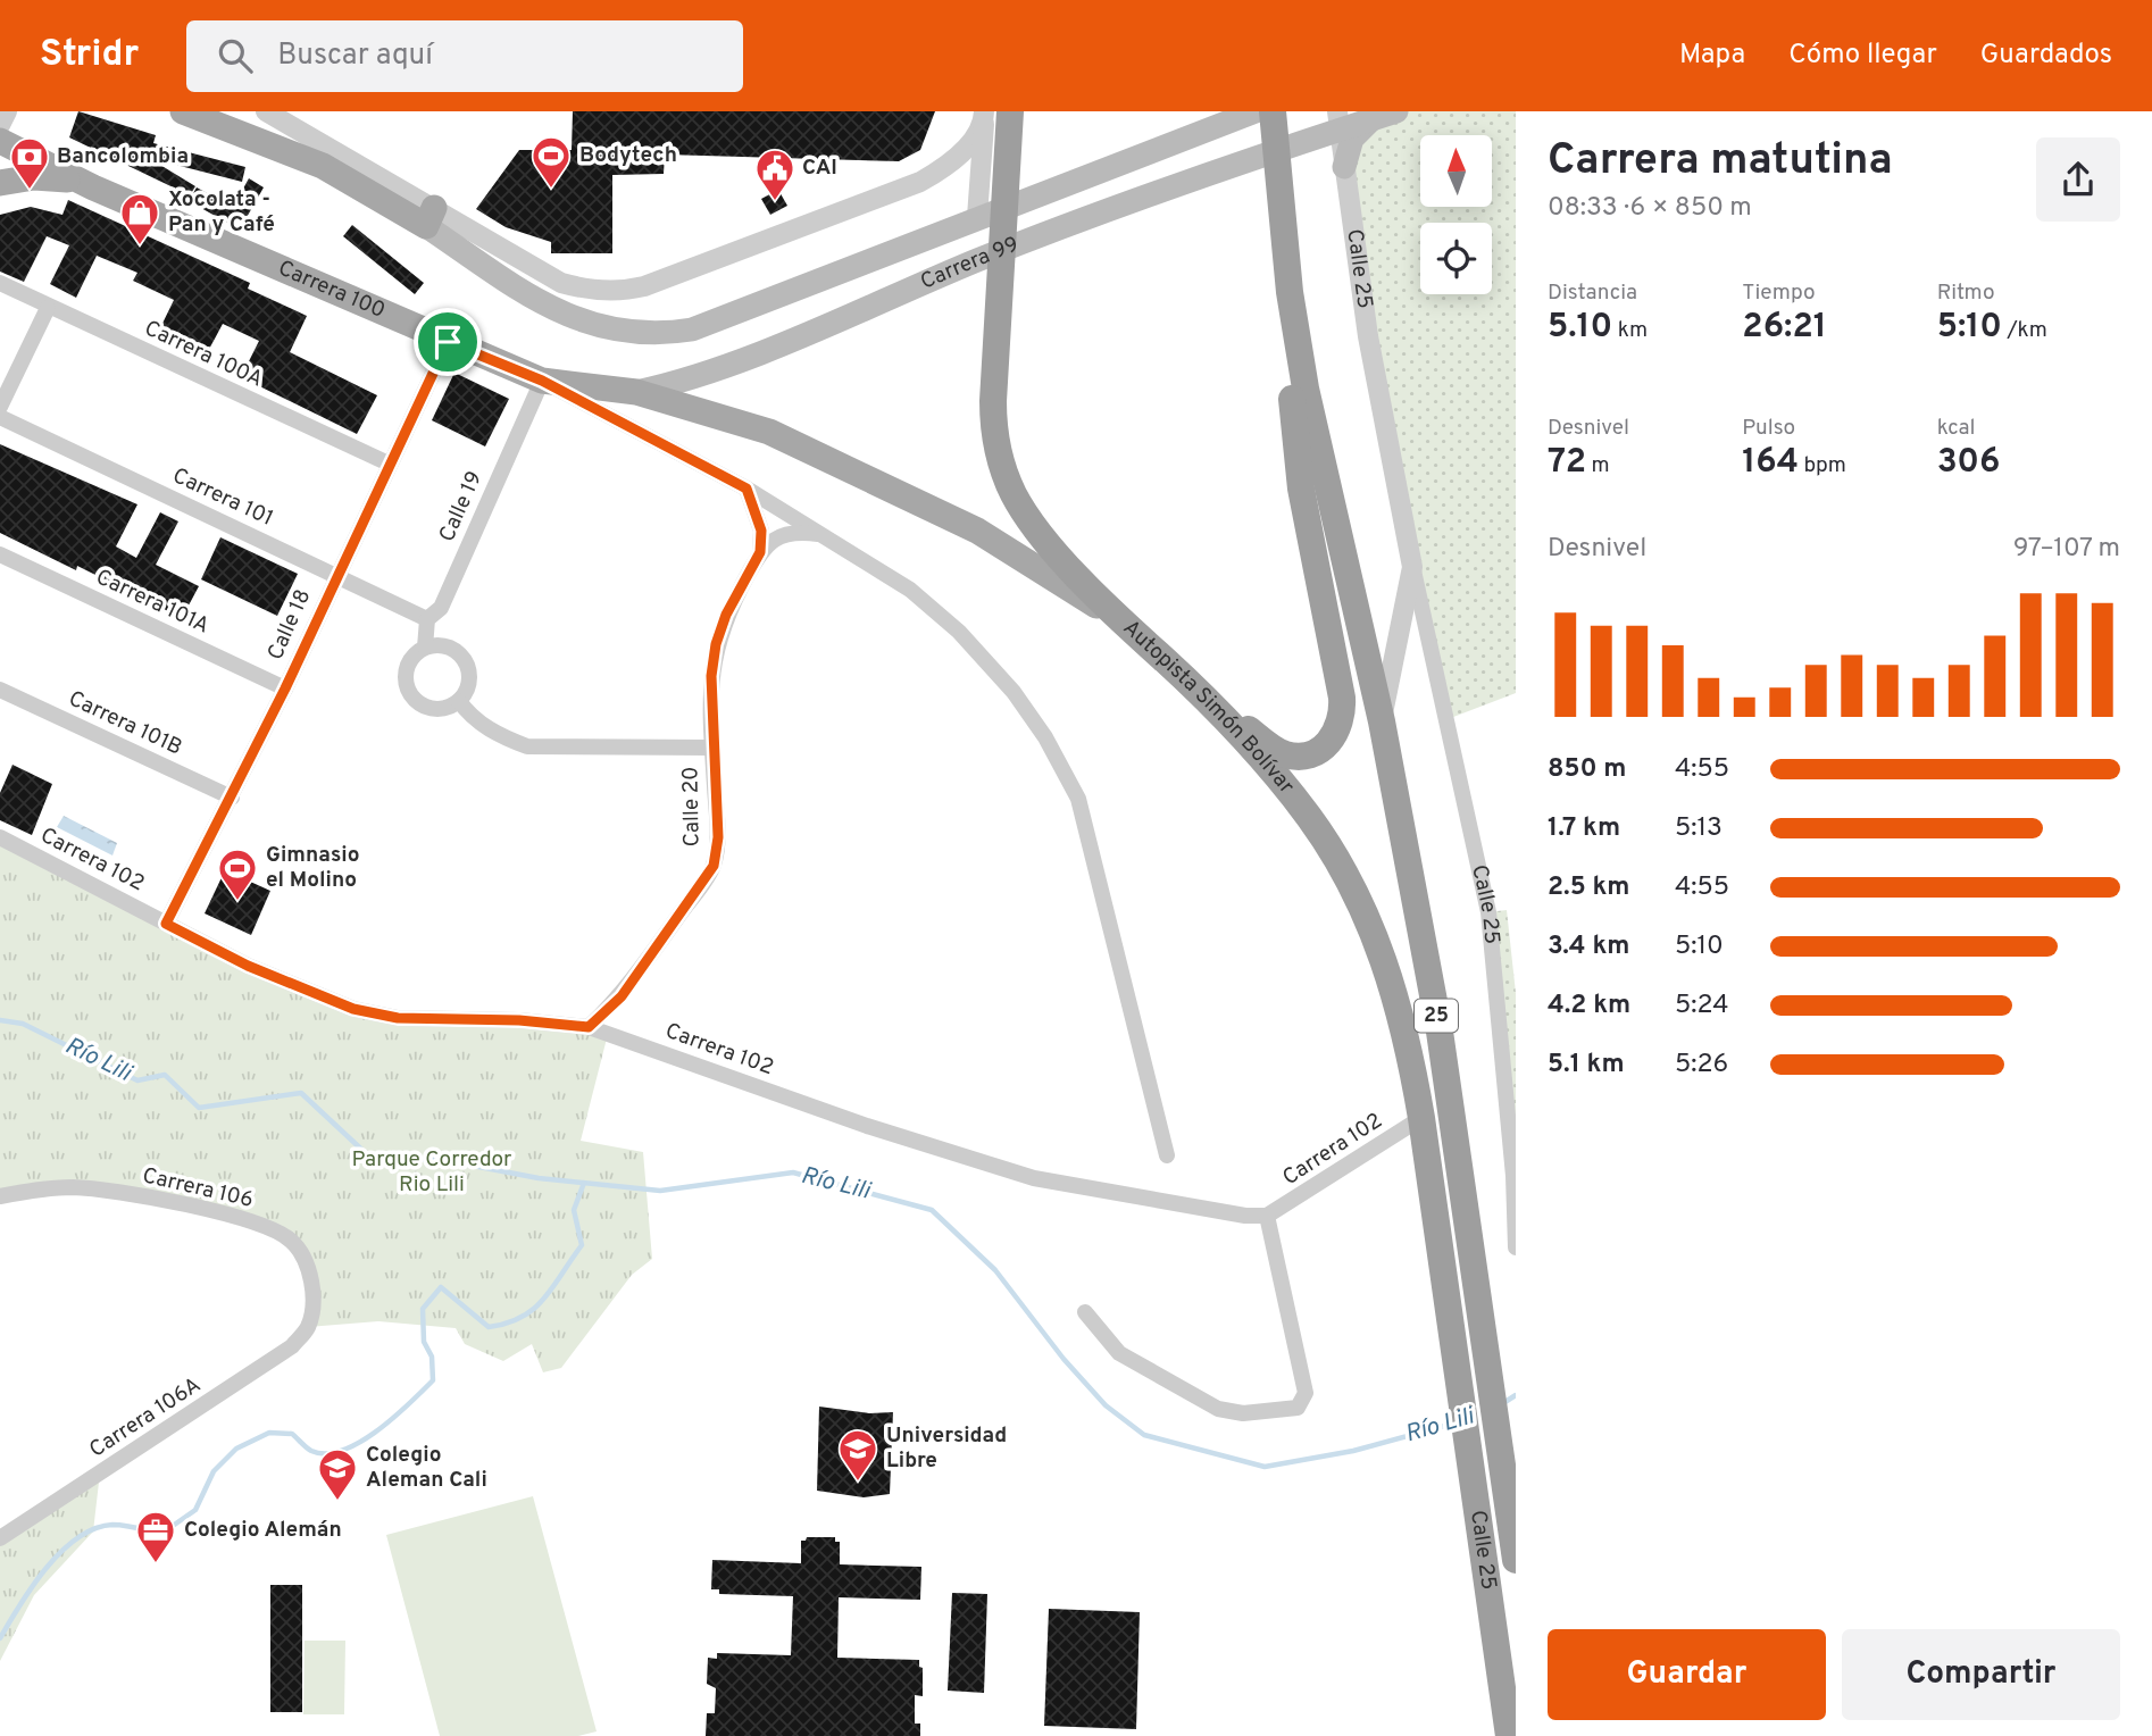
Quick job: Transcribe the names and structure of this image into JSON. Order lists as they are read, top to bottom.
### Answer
{
  "streets": {
    "highway": ["Calle 25", "Autopista Simón Bolívar", "25"],
    "main road": ["Carrera 99", "Carrera 100"],
    "street": [
      "Carrera 100A",
      "Carrera 101",
      "Calle 19",
      "Carrera 101A",
      "Calle 18",
      "Carrera 101B",
      "Calle 20",
      "Carrera 102",
      "Carrera 106",
      "Carrera 106A"
    ]
  },
  "crossings": [
    ["Carrera 99", "Calle 25"],
    ["Carrera 99", "Carrera 100"],
    ["Carrera 99", "Calle 19"],
    ["Calle 25", "Autopista Simón Bolívar"],
    ["Calle 25", "25"],
    ["Carrera 100", "Calle 19"],
    ["Carrera 100", "Calle 18"],
    ["Carrera 100A", "Calle 18"],
    ["Carrera 101", "Calle 19"],
    ["Carrera 101", "Calle 18"],
    ["Carrera 101A", "Calle 18"],
    ["Calle 18", "Carrera 101B"],
    ["Calle 18", "Carrera 102"],
    ["Autopista Simón Bolívar", "Carrera 102"],
    ["Calle 20", "Carrera 102"],
    ["Carrera 106", "Carrera 106A"]
  ],
  "water": ["Río Lili"],
  "parks": ["Parque Corredor Rio Lili"],
  "places": {
    "sports": ["Bodytech", "Gimnasio el Molino"],
    "bank": ["Bancolombia"],
    "public building": ["CAI"],
    "shop": ["Xocolata - Pan y Café"],
    "school or university": ["Universidad Libre", "Colegio Aleman Cali"],
    "office": ["Colegio Alemán"]
  },
  "north": "top",
  "page": {
    "header": "Stridr",
    "search": "Buscar aquí",
    "nav": ["Mapa", "Cómo llegar", "Guardados"],
    "heading": ["Carrera matutina", "08:33 · 6 × 850 m"],
    "stats": [
      ["Distancia", "5.10 km"],
      ["Tiempo", "26:21"],
      ["Ritmo", "5:10 /km"],
      ["Desnivel", "72 m"],
      ["Pulso", "164 bpm"],
      ["kcal", "306"]
    ],
    "chart": ["Desnivel", "97–107 m"],
    "list": [
      {
        "name": "850 m",
        "note": "4:55"
      },
      {
        "name": "1.7 km",
        "note": "5:13"
      },
      {
        "name": "2.5 km",
        "note": "4:55"
      },
      {
        "name": "3.4 km",
        "note": "5:10"
      },
      {
        "name": "4.2 km",
        "note": "5:24"
      },
      {
        "name": "5.1 km",
        "note": "5:26"
      }
    ],
    "buttons": ["Guardar", "Compartir"]
  }
}
